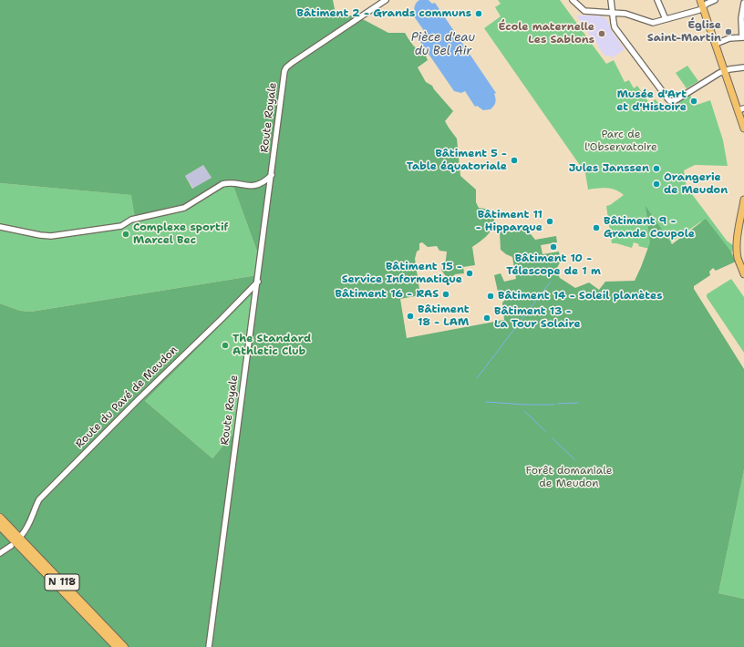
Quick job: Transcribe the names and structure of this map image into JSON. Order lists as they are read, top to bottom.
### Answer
{
  "streets": {
    "highway": ["N 118"],
    "street": ["Route Royale", "Route du Pavé de Meudon"]
  },
  "crossings": [
    ["Route Royale", "Route du Pavé de Meudon"]
  ],
  "water": ["Pièce d'eau du Bel Air"],
  "parks": ["Parc de l'Observatoire", "Forêt domaniale de Meudon"],
  "places": [
    "Bâtiment 2 - Grands communs",
    "Église Saint-Martin",
    "École maternelle Les Sablons",
    "Musée d'Art et d'Histoire",
    "Bâtiment 5 - Table équatoriale",
    "Jules Janssen",
    "Orangerie de Meudon",
    "Bâtiment 11 - Hipparque",
    "Bâtiment 9 - Grande Coupole",
    "Complexe sportif Marcel Bec",
    "Bâtiment 10 - Télescope de 1 m",
    "Bâtiment 15 - Service Informatique",
    "Bâtiment 16 - RAS",
    "Bâtiment 14 - Soleil planètes",
    "Bâtiment 18 - LAM",
    "Bâtiment 13 - La Tour Solaire",
    "The Standard Athletic Club"
  ]
}
